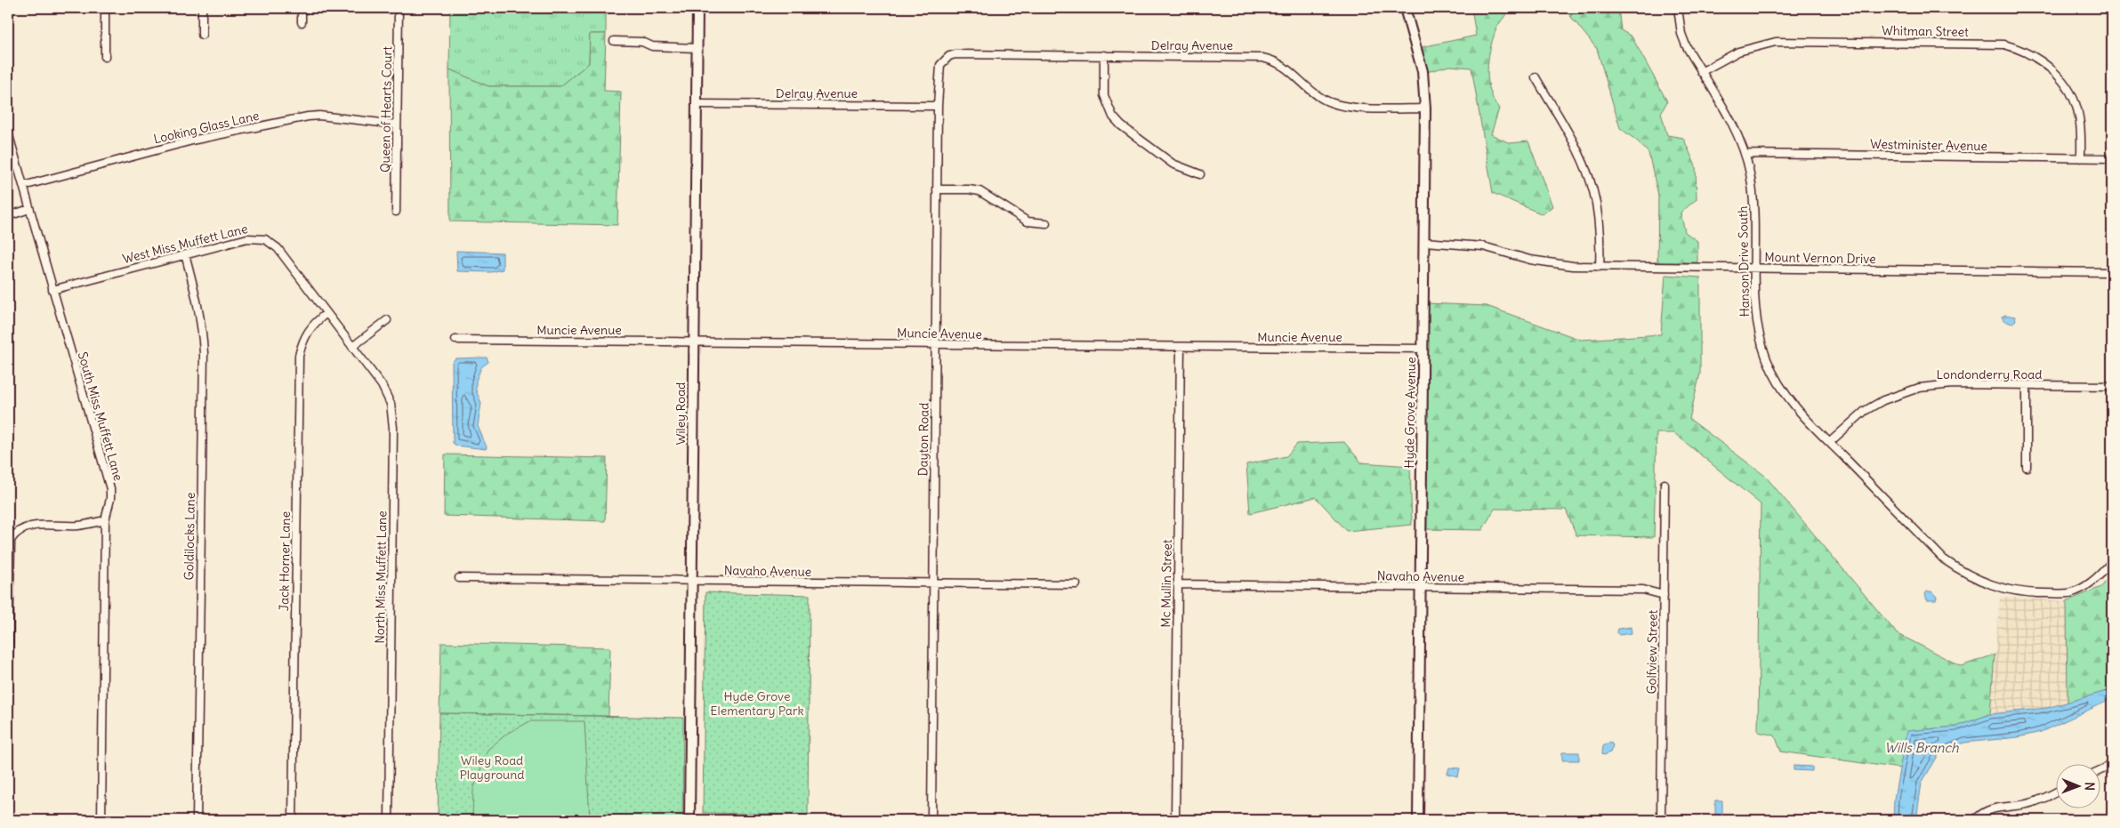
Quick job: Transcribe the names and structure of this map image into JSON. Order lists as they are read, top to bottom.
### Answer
{
  "streets": {
    "street": [
      "Whitman Street",
      "Delray Avenue",
      "Queen of Hearts Court",
      "Looking Glass Lane",
      "Westminister Avenue",
      "West Miss Muffett Lane",
      "Mount Vernon Drive",
      "Hanson Drive South",
      "Muncie Avenue",
      "Londonderry Road",
      "Hyde Grove Avenue",
      "Wiley Road",
      "South Miss Muffett Lane",
      "Dayton Road",
      "Goldilocks Lane",
      "Jack Horner Lane",
      "Navaho Avenue",
      "North Miss Muffett Lane",
      "Mc Mullin Street",
      "Golfview Street"
    ]
  },
  "crossings": [
    ["Whitman Street", "Westminister Avenue"],
    ["Whitman Street", "Hanson Drive South"],
    ["Delray Avenue", "Hyde Grove Avenue"],
    ["Delray Avenue", "Wiley Road"],
    ["Delray Avenue", "Dayton Road"],
    ["Queen of Hearts Court", "Looking Glass Lane"],
    ["Looking Glass Lane", "South Miss Muffett Lane"],
    ["Westminister Avenue", "Hanson Drive South"],
    ["West Miss Muffett Lane", "South Miss Muffett Lane"],
    ["West Miss Muffett Lane", "Goldilocks Lane"],
    ["West Miss Muffett Lane", "Jack Horner Lane"],
    ["West Miss Muffett Lane", "North Miss Muffett Lane"],
    ["Mount Vernon Drive", "Hanson Drive South"],
    ["Mount Vernon Drive", "Hyde Grove Avenue"],
    ["Hanson Drive South", "Londonderry Road"],
    ["Muncie Avenue", "Hyde Grove Avenue"],
    ["Muncie Avenue", "Wiley Road"],
    ["Muncie Avenue", "Dayton Road"],
    ["Muncie Avenue", "Mc Mullin Street"],
    ["Hyde Grove Avenue", "Navaho Avenue"],
    ["Wiley Road", "Navaho Avenue"],
    ["Dayton Road", "Navaho Avenue"],
    ["Navaho Avenue", "Mc Mullin Street"],
    ["Navaho Avenue", "Golfview Street"]
  ],
  "water": ["Wills Branch"],
  "parks": ["Hyde Grove Elementary Park", "Wiley Road Playground"],
  "north": "right"
}
